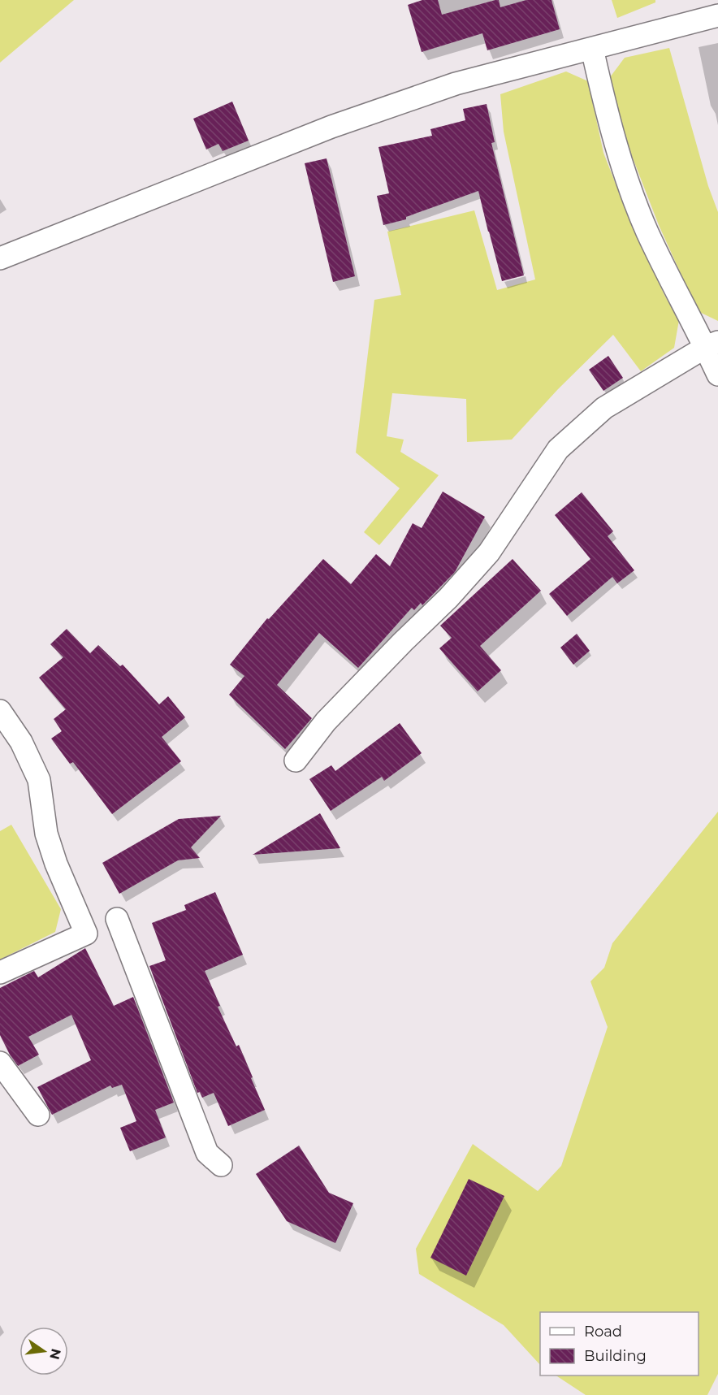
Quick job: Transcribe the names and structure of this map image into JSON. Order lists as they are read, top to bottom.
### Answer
{
  "legend": ["Road", "Building"],
  "north": "right"
}
